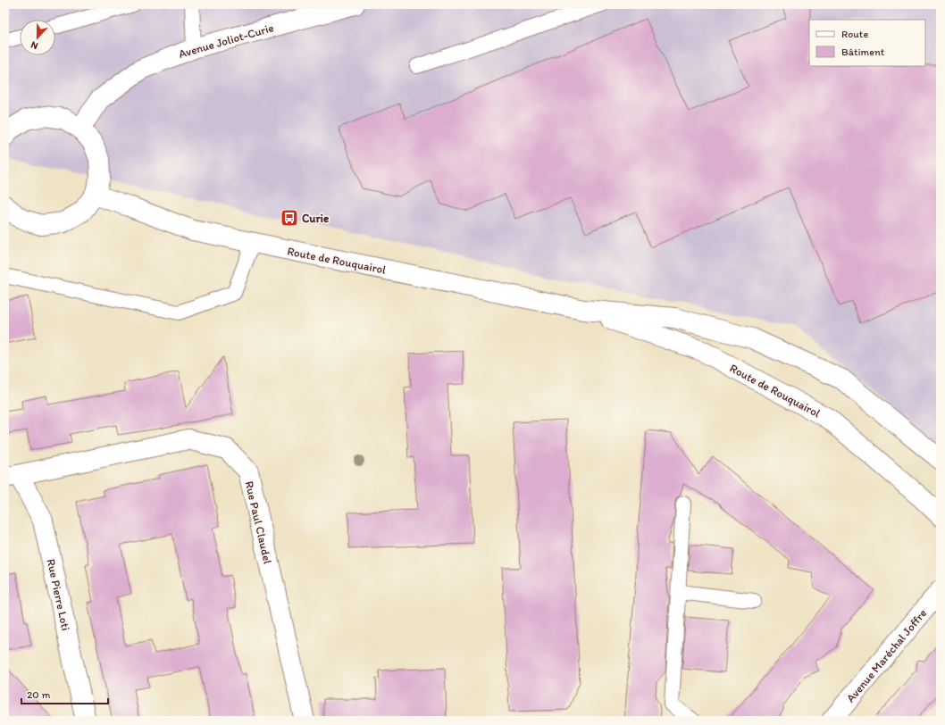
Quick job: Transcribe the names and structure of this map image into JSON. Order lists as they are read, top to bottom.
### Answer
{
  "streets": {
    "street": [
      "Avenue Joliot-Curie",
      "Route de Rouquairol",
      "Rue Paul Claudel",
      "Rue Pierre Loti",
      "Avenue Maréchal Joffre"
    ]
  },
  "crossings": [
    ["Rue Paul Claudel", "Rue Pierre Loti"]
  ],
  "places": {
    "bus stop": ["Curie"]
  },
  "legend": ["Route", "Bâtiment"],
  "scale_bar": "20 m",
  "north": "bottom"
}
